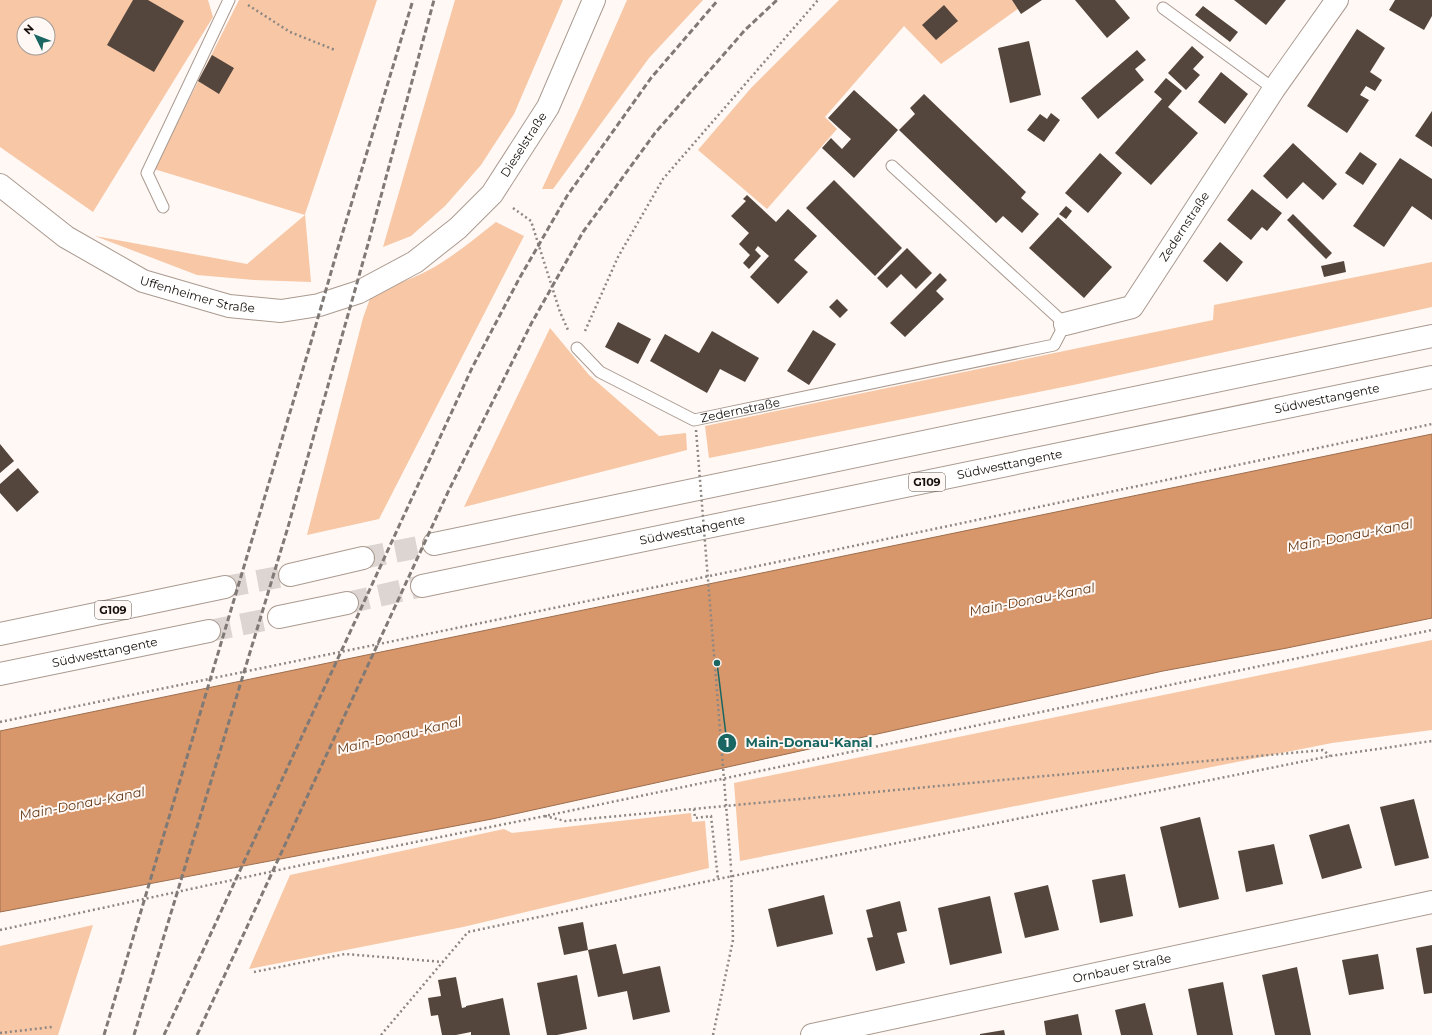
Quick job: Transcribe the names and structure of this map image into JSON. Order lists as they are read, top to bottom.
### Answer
{
  "streets": {
    "main road": [
      "Dieselstraße",
      "Zedernstraße",
      "Uffenheimer Straße",
      "Südwesttangente",
      "G109",
      "Ornbauer Straße"
    ]
  },
  "crossings": [
    ["Dieselstraße", "Uffenheimer Straße"]
  ],
  "water": ["Main-Donau-Kanal"],
  "places": ["Main-Donau-Kanal"],
  "north": "top left"
}
